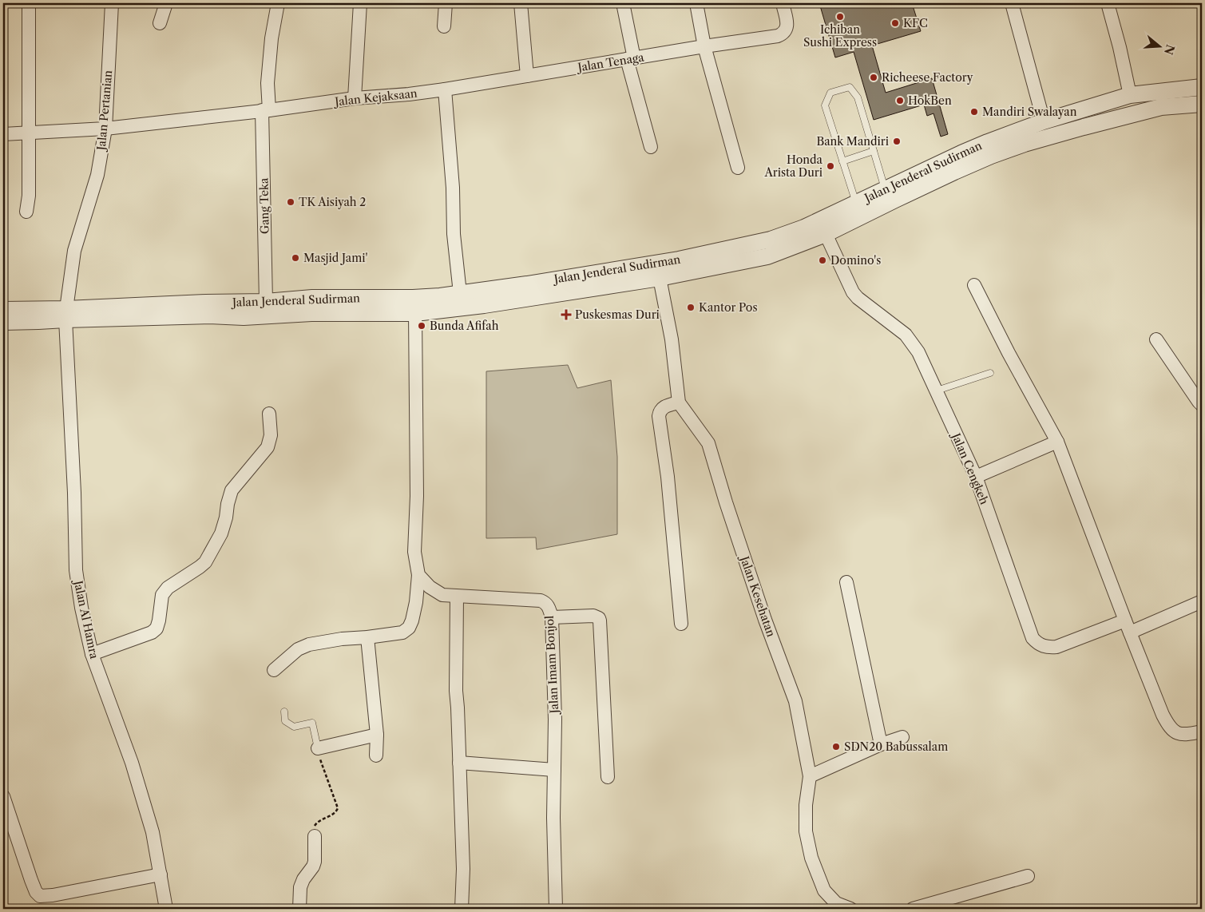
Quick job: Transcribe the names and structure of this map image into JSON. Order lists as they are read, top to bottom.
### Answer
{
  "streets": {
    "street": [
      "Jalan Tenaga",
      "Jalan Kejaksaan",
      "Jalan Pertanian",
      "Jalan Jenderal Sudirman",
      "Gang Teka",
      "Jalan Cengkeh",
      "Jalan Kesehatan",
      "Jalan Al Hamra",
      "Jalan Imam Bonjol"
    ]
  },
  "crossings": [
    ["Jalan Tenaga", "Jalan Kejaksaan"],
    ["Jalan Kejaksaan", "Jalan Pertanian"],
    ["Jalan Kejaksaan", "Gang Teka"],
    ["Jalan Pertanian", "Jalan Jenderal Sudirman"],
    ["Jalan Pertanian", "Jalan Al Hamra"],
    ["Jalan Jenderal Sudirman", "Gang Teka"],
    ["Jalan Jenderal Sudirman", "Jalan Cengkeh"],
    ["Jalan Jenderal Sudirman", "Jalan Kesehatan"],
    ["Jalan Jenderal Sudirman", "Jalan Al Hamra"]
  ],
  "places": {
    "other": [
      "Ichiban Sushi Express",
      "KFC",
      "Richeese Factory",
      "HokBen",
      "Mandiri Swalayan",
      "Bank Mandiri",
      "Honda Arista Duri",
      "TK Aisiyah 2",
      "Masjid Jami'",
      "Domino's",
      "Kantor Pos",
      "Bunda Afifah",
      "SDN20 Babussalam"
    ],
    "health": ["Puskesmas Duri"]
  },
  "north": "right"
}
